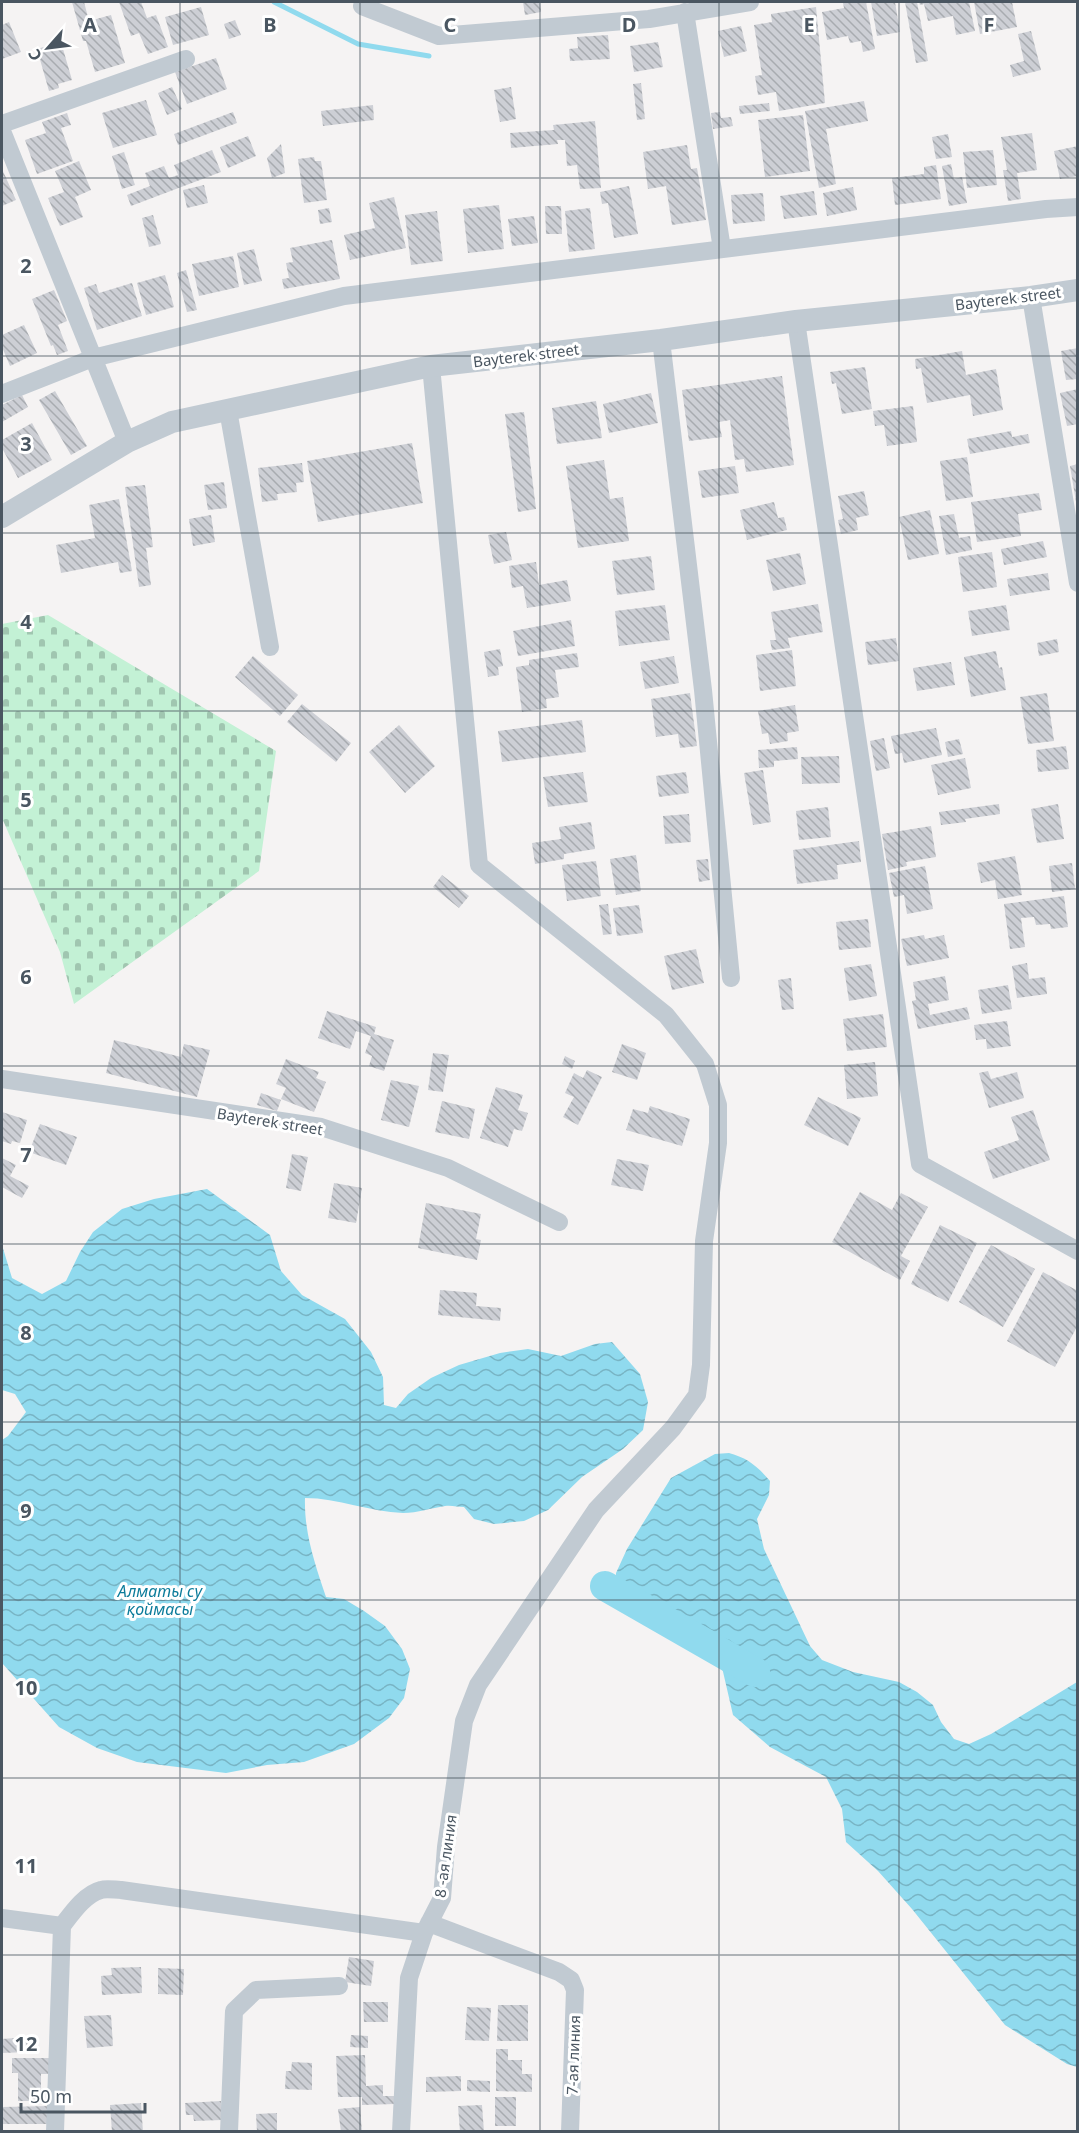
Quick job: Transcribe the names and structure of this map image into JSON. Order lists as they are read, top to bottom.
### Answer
{
  "streets": {
    "street": ["Bayterek street", "8 -ая линия", "7-ая линия"]
  },
  "crossings": [
    ["Bayterek street", "8 -ая линия"],
    ["8 -ая линия", "7-ая линия"]
  ],
  "water": ["Алматы су қоймасы"],
  "scale_bar": "50 m",
  "north": "bottom left",
  "grid": {
    "columns": [
      "A",
      "B",
      "C",
      "D",
      "E",
      "F"
    ],
    "rows": [
      "2",
      "3",
      "4",
      "5",
      "6",
      "7",
      "8",
      "9",
      "10",
      "11",
      "12"
    ]
  }
}
